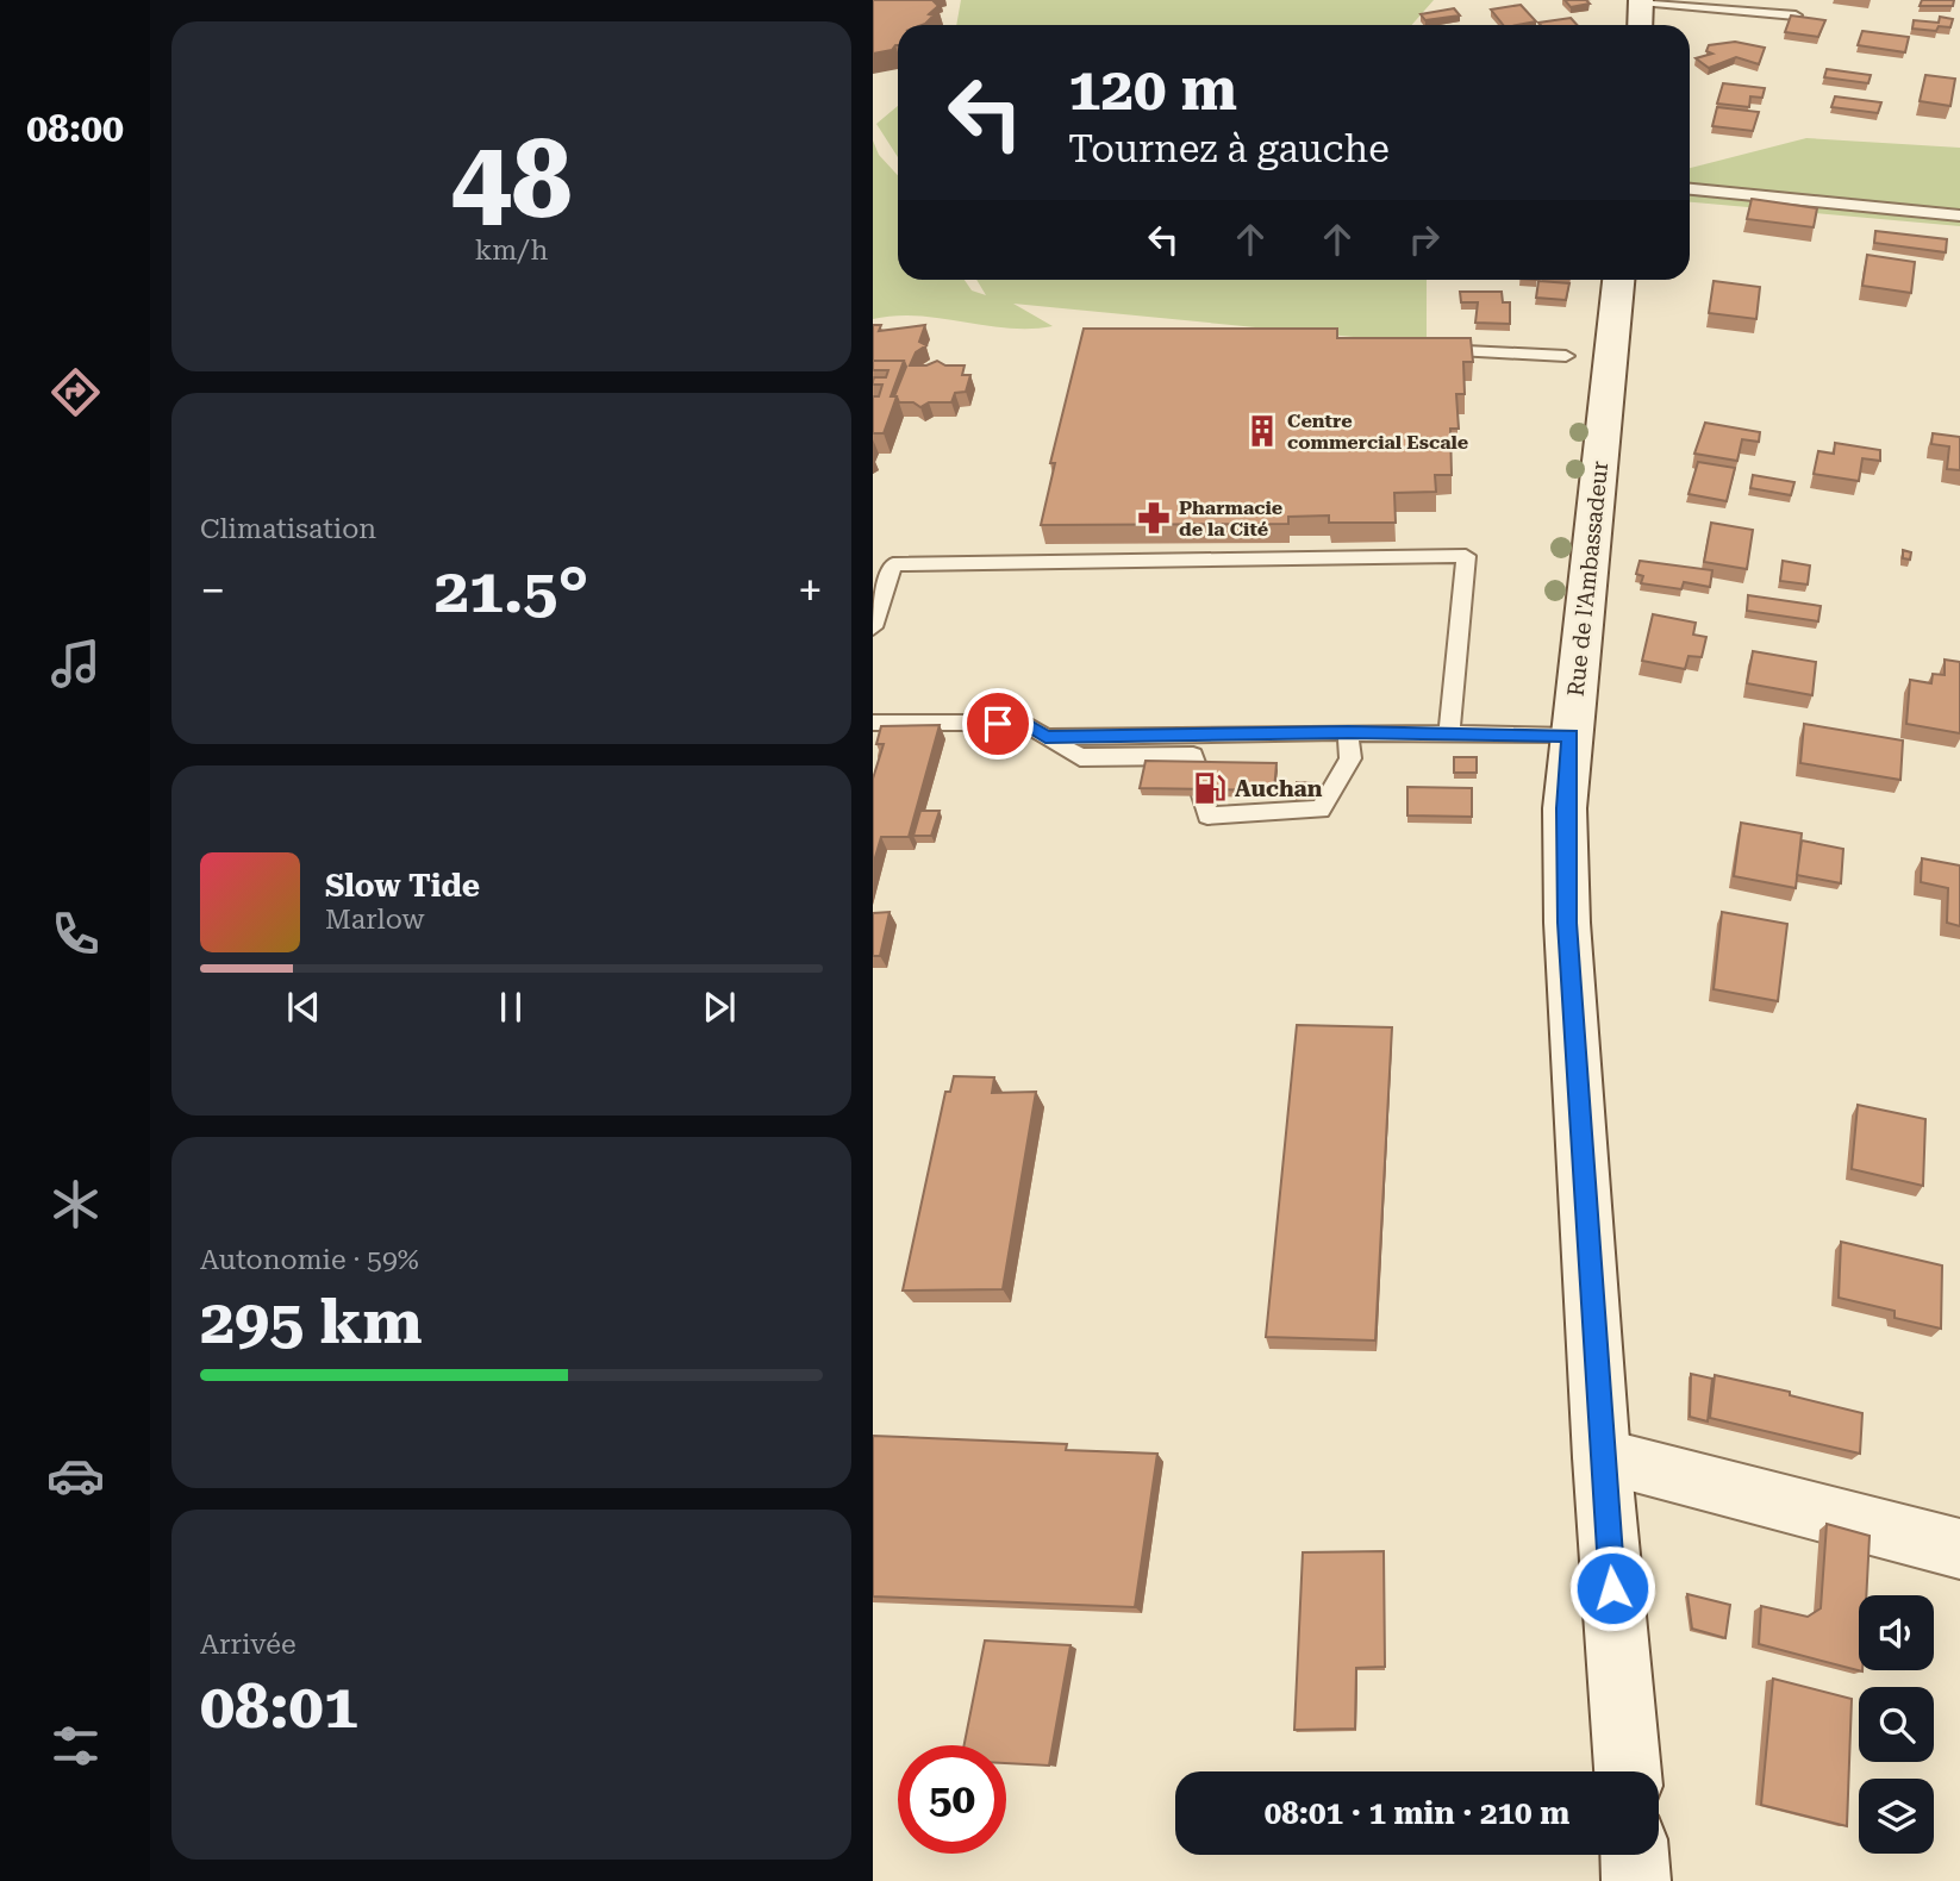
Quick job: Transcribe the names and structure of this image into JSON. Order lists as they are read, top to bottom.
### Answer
{
  "streets": {
    "main road": ["Rue de l'Ambassadeur"]
  },
  "places": {
    "building": ["Centre commercial Escale"],
    "pharmacy": ["Pharmacie de la Cité"],
    "fuel station": ["Auchan"]
  },
  "page": {
    "tabs": "08:00",
    "tile": [
      ["48", "km/h"],
      "Climatisation",
      ["Autonomie · 59%", "295 km"],
      ["Arrivée", "08:01"]
    ],
    "turn": ["120 m", "Tournez à gauche"],
    "heat": ["−", "21.5°", "+"],
    "song": ["Slow Tide", "Marlow"],
    "limit": "50",
    "trip": "08:01 · 1 min · 210 m"
  }
}
